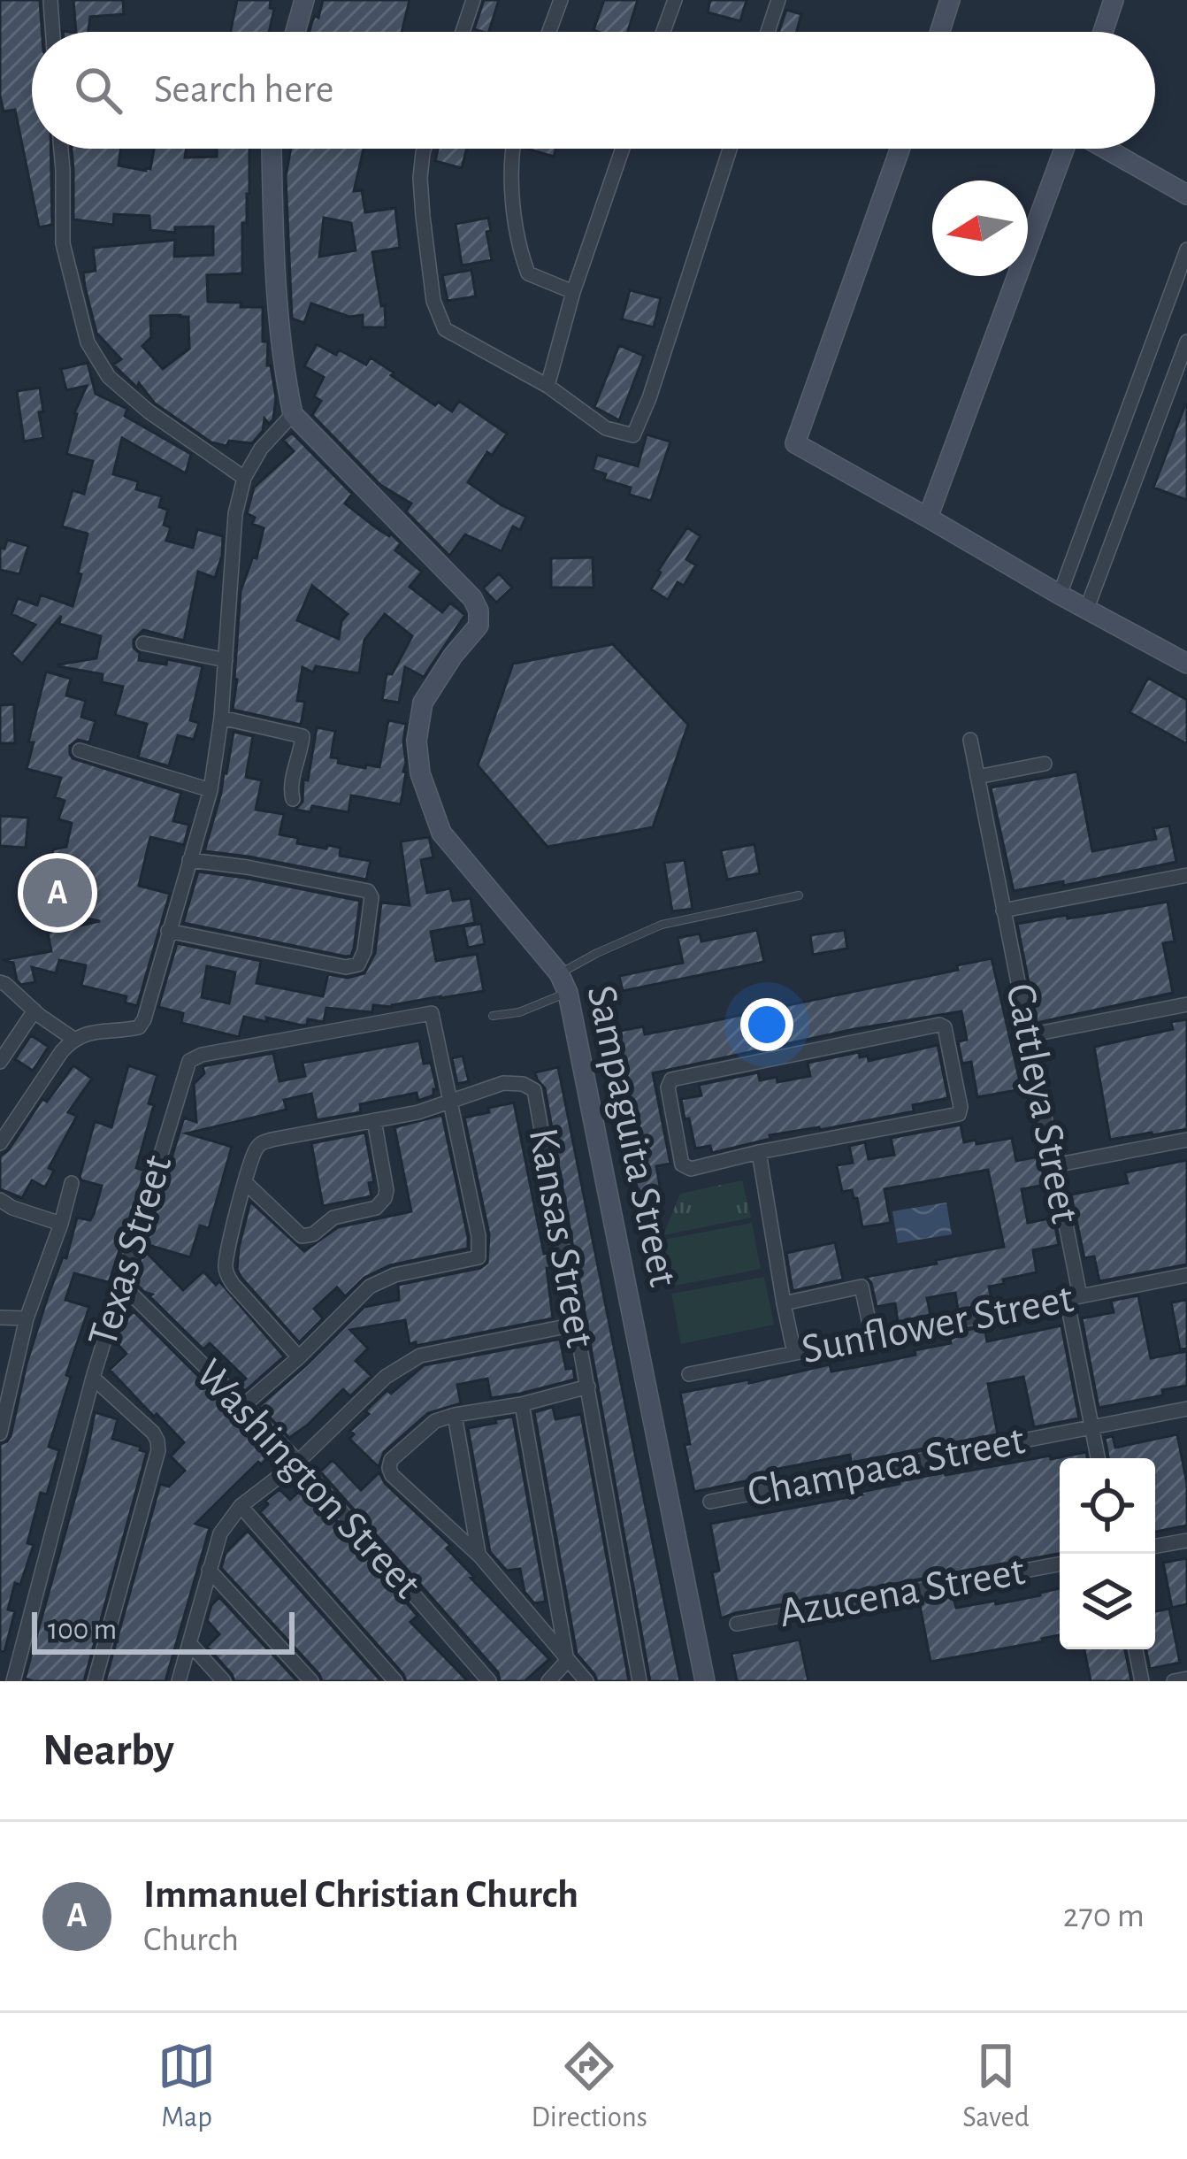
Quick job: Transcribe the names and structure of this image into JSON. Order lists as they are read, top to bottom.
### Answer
{
  "streets": {
    "main road": ["Sampaguita Street"],
    "street": [
      "Cattleya Street",
      "Kansas Street",
      "Texas Street",
      "Sunflower Street",
      "Champaca Street",
      "Washington Street",
      "Azucena Street"
    ]
  },
  "crossings": [
    ["Cattleya Street", "Sunflower Street"],
    ["Cattleya Street", "Champaca Street"],
    ["Kansas Street", "Texas Street"],
    ["Texas Street", "Washington Street"]
  ],
  "scale_bar": "100 m",
  "north": "left",
  "page": {
    "search": "Search here",
    "pins": "A",
    "scale": "100 m",
    "heading": "Nearby",
    "list": [
      {
        "mark": "A",
        "name": "Immanuel Christian Church",
        "note": "Church",
        "value": "270 m"
      }
    ],
    "nav": ["Map", "Directions", "Saved"]
  }
}
